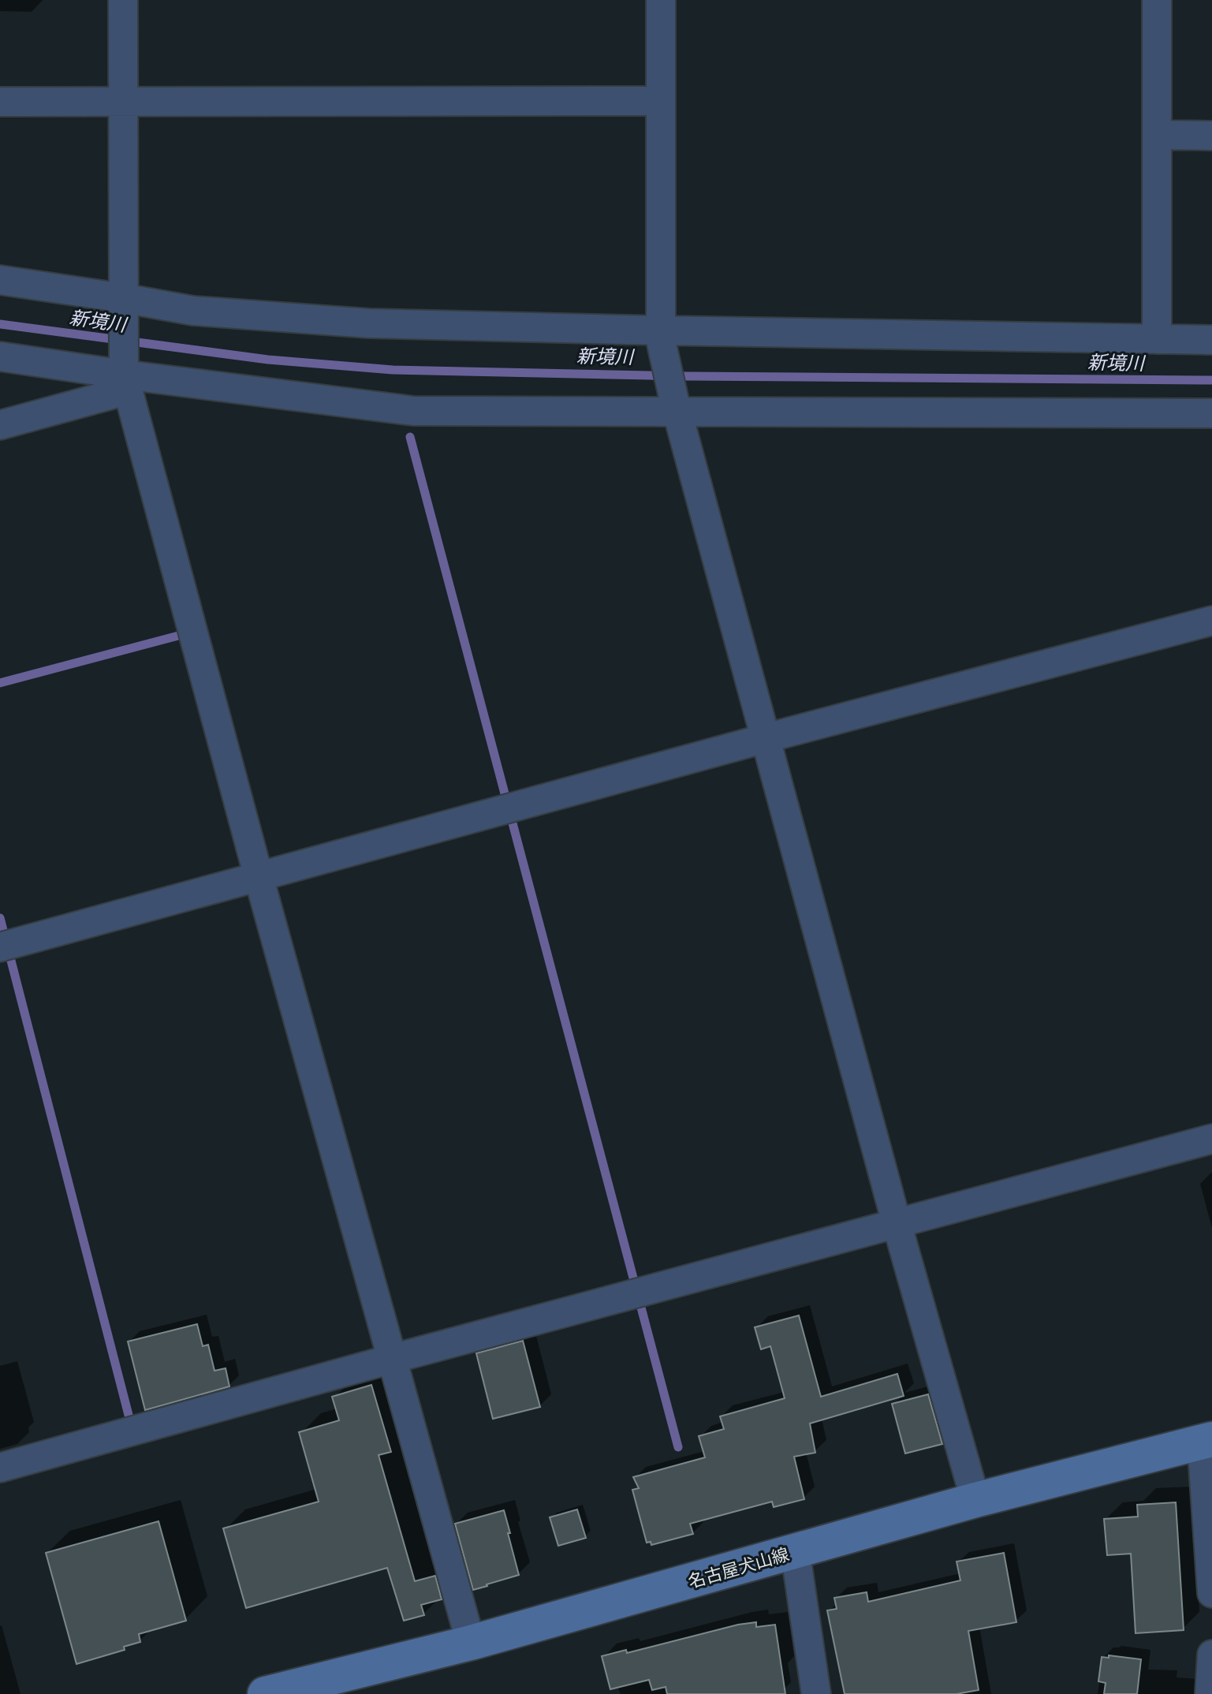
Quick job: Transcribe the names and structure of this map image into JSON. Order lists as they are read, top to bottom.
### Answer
{
  "streets": {
    "main road": ["名古屋犬山線"]
  },
  "water": ["新境川"]
}
